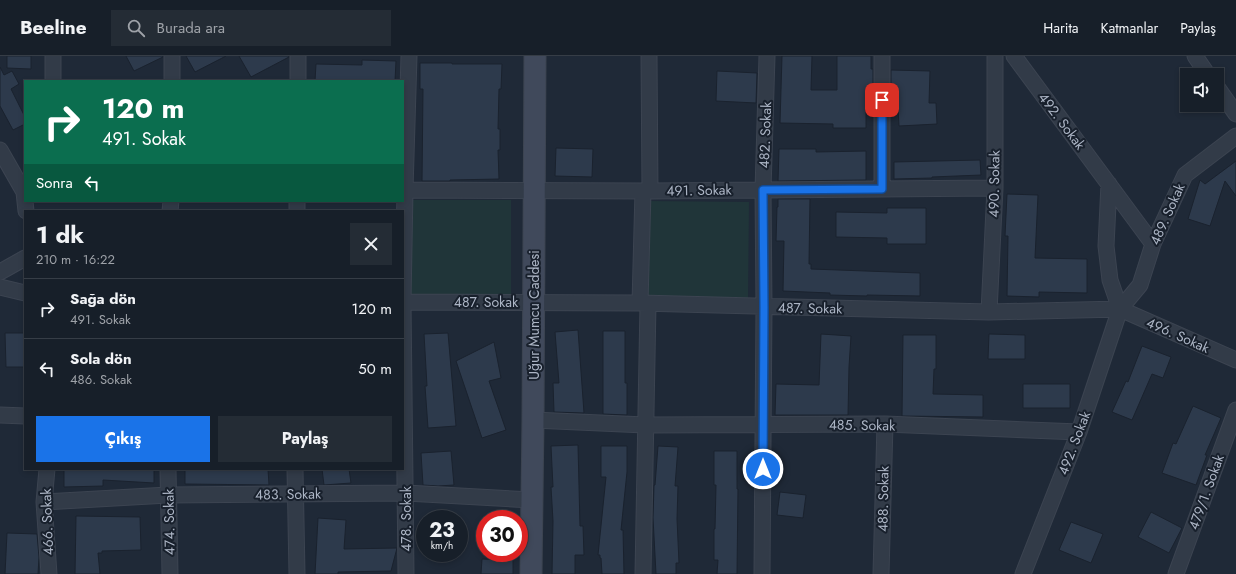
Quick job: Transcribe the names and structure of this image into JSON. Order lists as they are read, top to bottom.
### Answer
{
  "streets": {
    "street": [
      "492. Sokak",
      "482. Sokak",
      "490. Sokak",
      "491. Sokak",
      "489. Sokak",
      "487. Sokak",
      "Uğur Mumcu Caddesi",
      "496. Sokak",
      "485. Sokak",
      "479/1. Sokak",
      "483. Sokak",
      "488. Sokak",
      "478. Sokak",
      "466. Sokak",
      "474. Sokak"
    ]
  },
  "crossings": [
    ["492. Sokak", "489. Sokak"],
    ["492. Sokak", "487. Sokak"],
    ["492. Sokak", "496. Sokak"],
    ["492. Sokak", "485. Sokak"],
    ["482. Sokak", "491. Sokak"],
    ["482. Sokak", "487. Sokak"],
    ["482. Sokak", "485. Sokak"],
    ["490. Sokak", "491. Sokak"],
    ["490. Sokak", "487. Sokak"],
    ["491. Sokak", "Uğur Mumcu Caddesi"],
    ["491. Sokak", "478. Sokak"],
    ["489. Sokak", "487. Sokak"],
    ["489. Sokak", "496. Sokak"],
    ["487. Sokak", "Uğur Mumcu Caddesi"],
    ["487. Sokak", "496. Sokak"],
    ["Uğur Mumcu Caddesi", "485. Sokak"],
    ["Uğur Mumcu Caddesi", "483. Sokak"],
    ["485. Sokak", "488. Sokak"],
    ["483. Sokak", "478. Sokak"],
    ["483. Sokak", "466. Sokak"],
    ["483. Sokak", "474. Sokak"]
  ],
  "page": {
    "header": "Beeline",
    "search": "Burada ara",
    "nav": ["Harita", "Katmanlar", "Paylaş"],
    "turn": ["120 m", "491. Sokak"],
    "then": "Sonra",
    "heading": ["1 dk", "210 m · 16:22"],
    "list": [
      {
        "name": "Sağa dön",
        "note": "491. Sokak",
        "value": "120 m"
      },
      {
        "name": "Sola dön",
        "note": "486. Sokak",
        "value": "50 m"
      }
    ],
    "buttons": ["Çıkış", "Paylaş"],
    "speed": "23 km/h",
    "limit": "30"
  }
}
